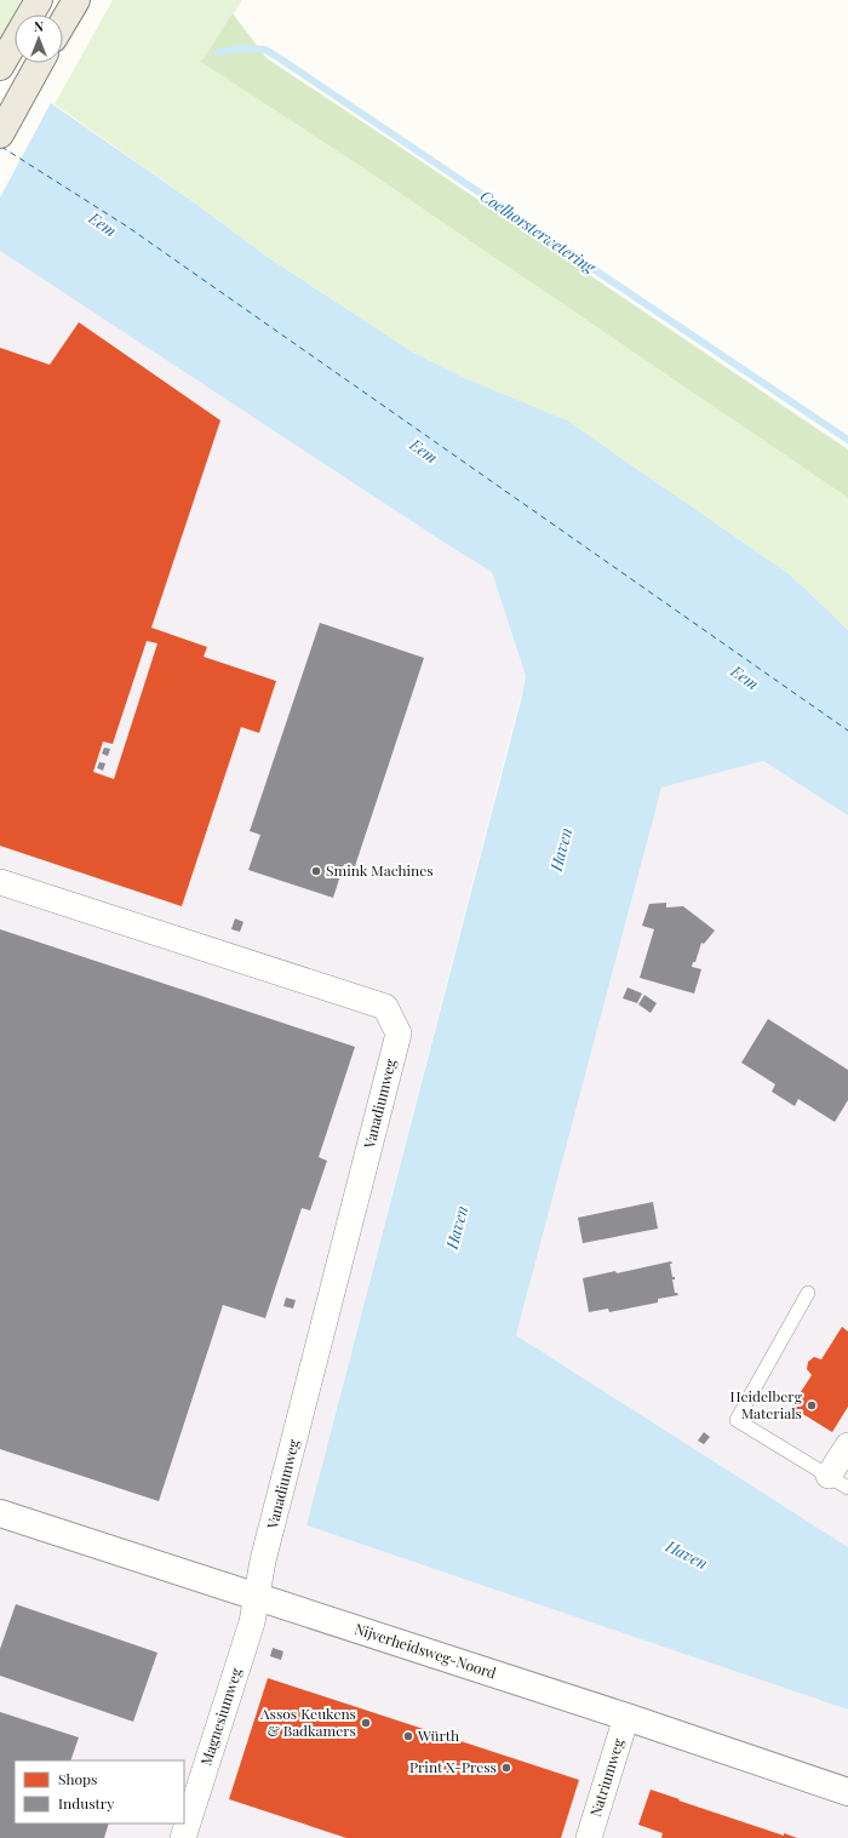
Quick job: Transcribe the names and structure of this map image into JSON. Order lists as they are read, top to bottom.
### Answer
{
  "streets": {
    "street": [
      "Vanadiumweg",
      "Nijverheidsweg-Noord",
      "Magnesiumweg",
      "Natriumweg"
    ]
  },
  "crossings": [
    ["Vanadiumweg", "Nijverheidsweg-Noord"],
    ["Vanadiumweg", "Magnesiumweg"],
    ["Nijverheidsweg-Noord", "Magnesiumweg"],
    ["Nijverheidsweg-Noord", "Natriumweg"]
  ],
  "water": ["Eem", "Coelhorsterwetering", "Haven"],
  "places": [
    "Smink Machines",
    "Heidelberg Materials",
    "Assos Keukens & Badkamers",
    "Würth",
    "Print X-Press"
  ],
  "legend": ["Shops", "Industry"],
  "north": "top"
}
